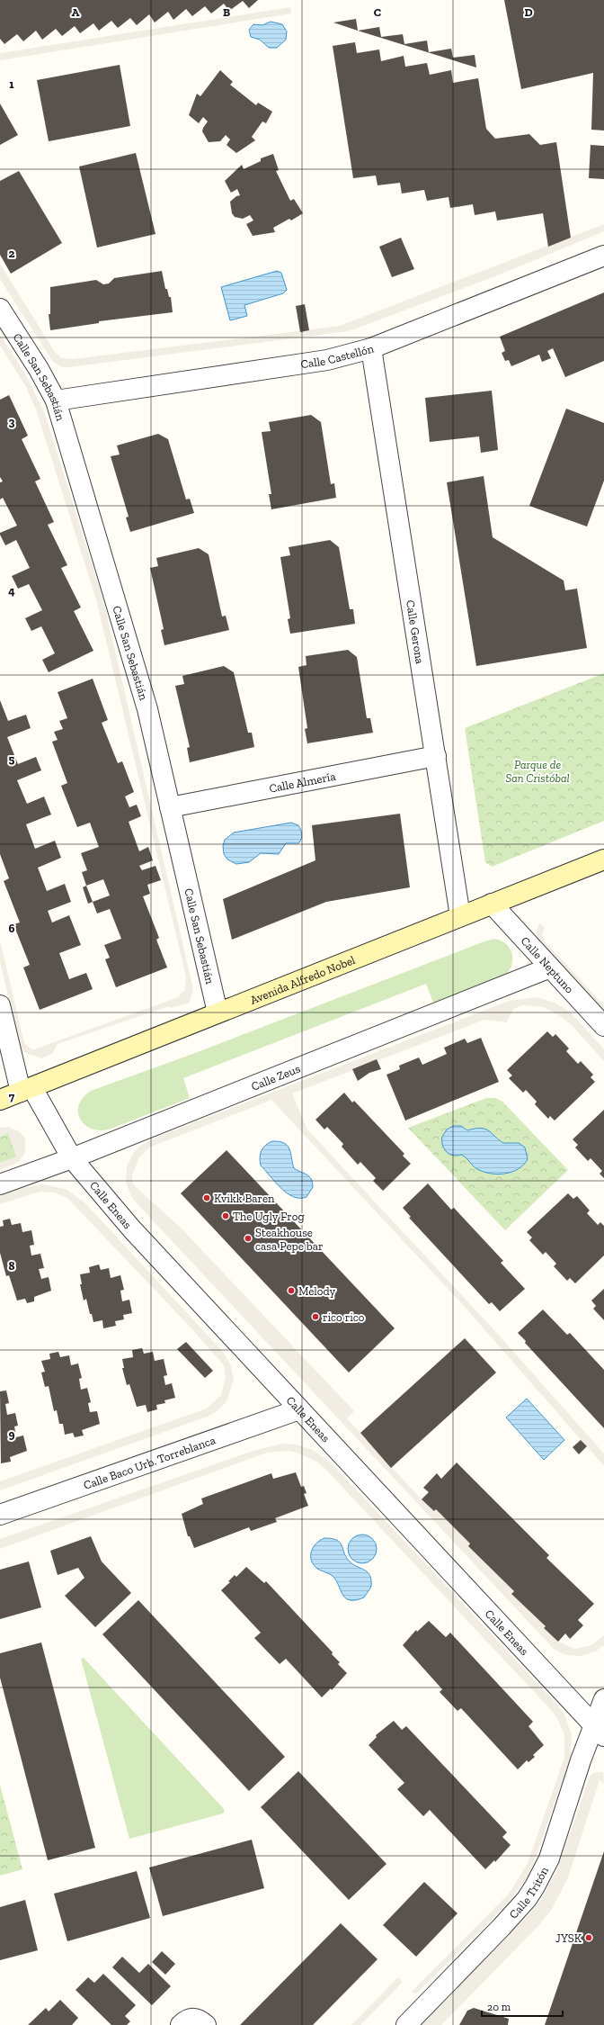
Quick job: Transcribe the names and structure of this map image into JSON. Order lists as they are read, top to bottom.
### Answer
{
  "streets": {
    "main road": ["Avenida Alfredo Nobel"],
    "street": [
      "Calle Castellón",
      "Calle San Sebastián",
      "Calle Gerona",
      "Calle Almería",
      "Calle Neptuno",
      "Calle Zeus",
      "Calle Eneas",
      "Calle Baco Urb. Torreblanca",
      "Calle Tritón"
    ]
  },
  "crossings": [
    ["Calle Castellón", "Calle San Sebastián"],
    ["Calle Castellón", "Calle Gerona"],
    ["Calle San Sebastián", "Calle Almería"],
    ["Calle San Sebastián", "Avenida Alfredo Nobel"],
    ["Calle Gerona", "Calle Almería"],
    ["Calle Gerona", "Avenida Alfredo Nobel"],
    ["Calle Neptuno", "Avenida Alfredo Nobel"],
    ["Calle Neptuno", "Calle Zeus"],
    ["Avenida Alfredo Nobel", "Calle Eneas"],
    ["Calle Zeus", "Calle Eneas"],
    ["Calle Eneas", "Calle Baco Urb. Torreblanca"],
    ["Calle Eneas", "Calle Tritón"]
  ],
  "parks": ["Parque de San Cristóbal"],
  "places": [
    "Kvikk Baren",
    "The Ugly Frog",
    "Steakhouse casa Pepe bar",
    "Melody",
    "rico rico",
    "JYSK"
  ],
  "scale_bar": "20 m",
  "grid": {
    "columns": [
      "A",
      "B",
      "C",
      "D"
    ],
    "rows": [
      "1",
      "2",
      "3",
      "4",
      "5",
      "6",
      "7",
      "8",
      "9"
    ]
  }
}
